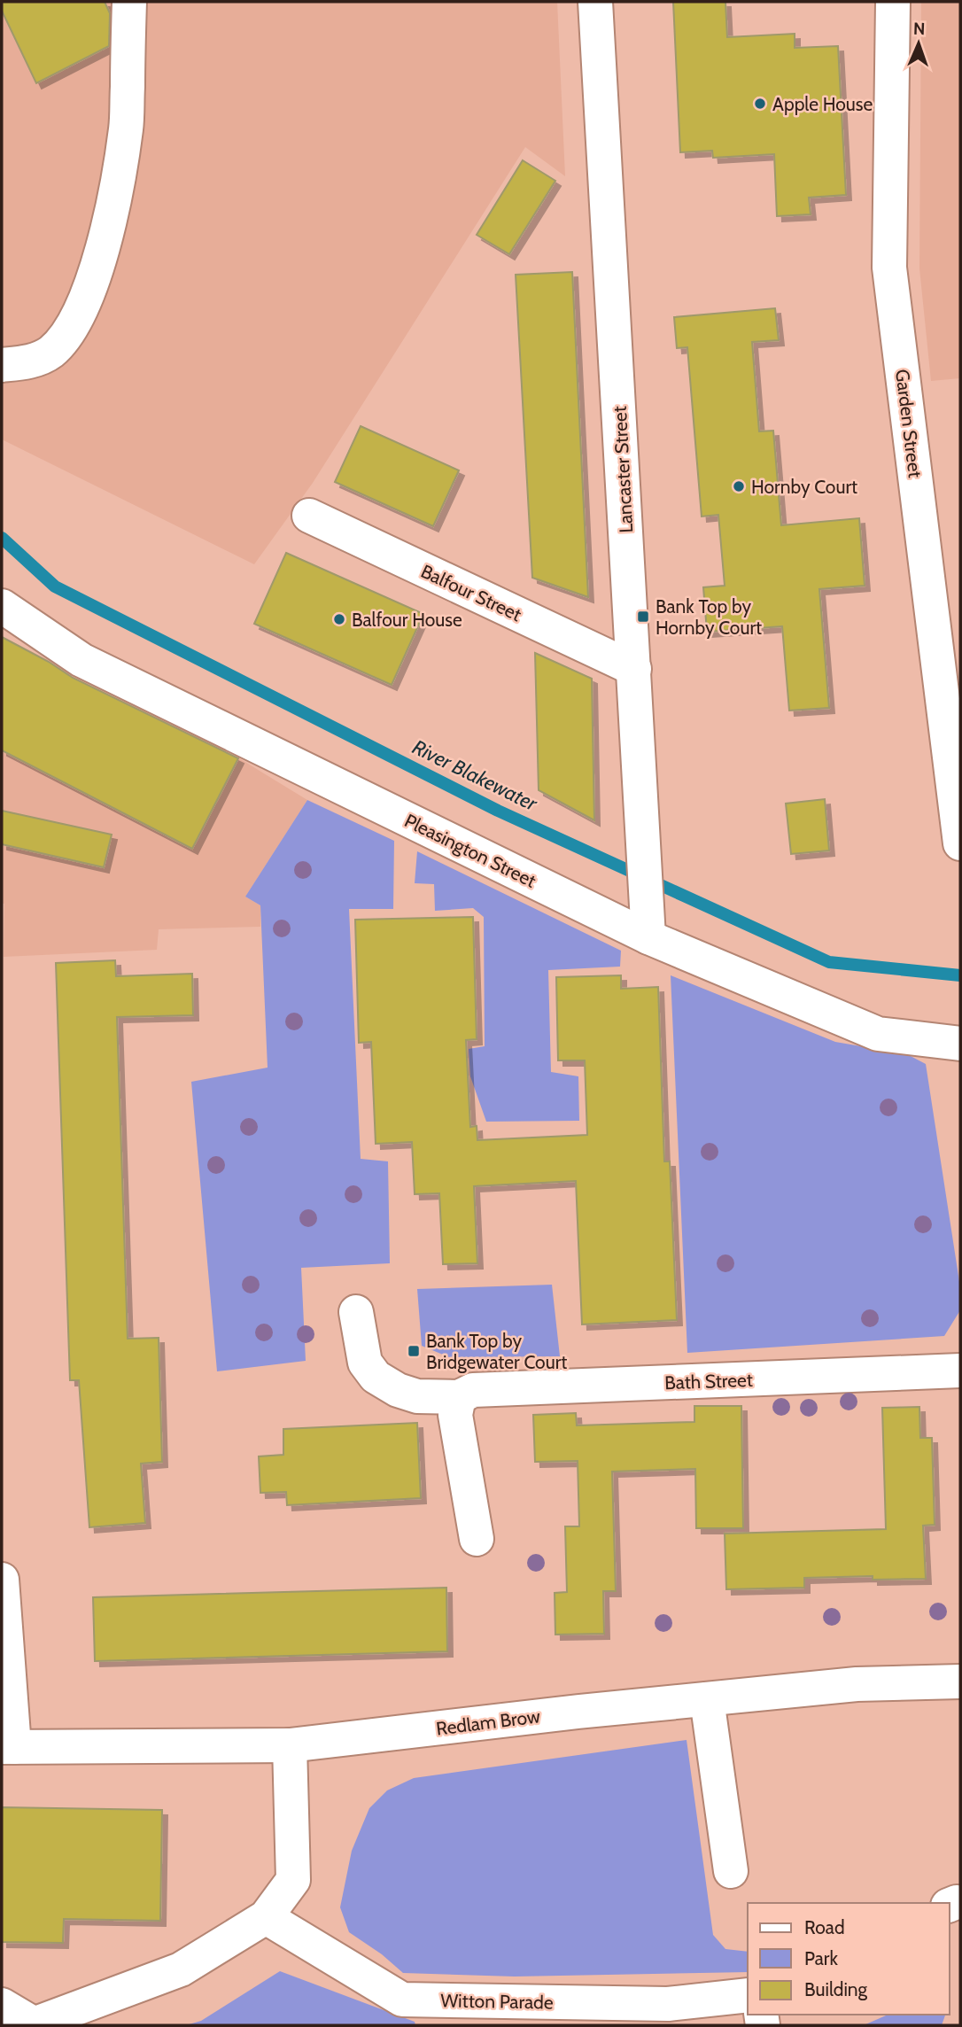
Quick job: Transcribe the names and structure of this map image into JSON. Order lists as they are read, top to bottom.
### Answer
{
  "streets": {
    "street": [
      "Garden Street",
      "Lancaster Street",
      "Balfour Street",
      "Pleasington Street",
      "Bath Street",
      "Redlam Brow",
      "Witton Parade"
    ]
  },
  "crossings": [
    ["Lancaster Street", "Balfour Street"],
    ["Lancaster Street", "Pleasington Street"]
  ],
  "water": ["River Blakewater"],
  "places": {
    "other": ["Apple House", "Hornby Court", "Balfour House"],
    "transit": ["Bank Top by Hornby Court", "Bank Top by Bridgewater Court"]
  },
  "legend": ["Road", "Park", "Building"],
  "north": "top"
}
